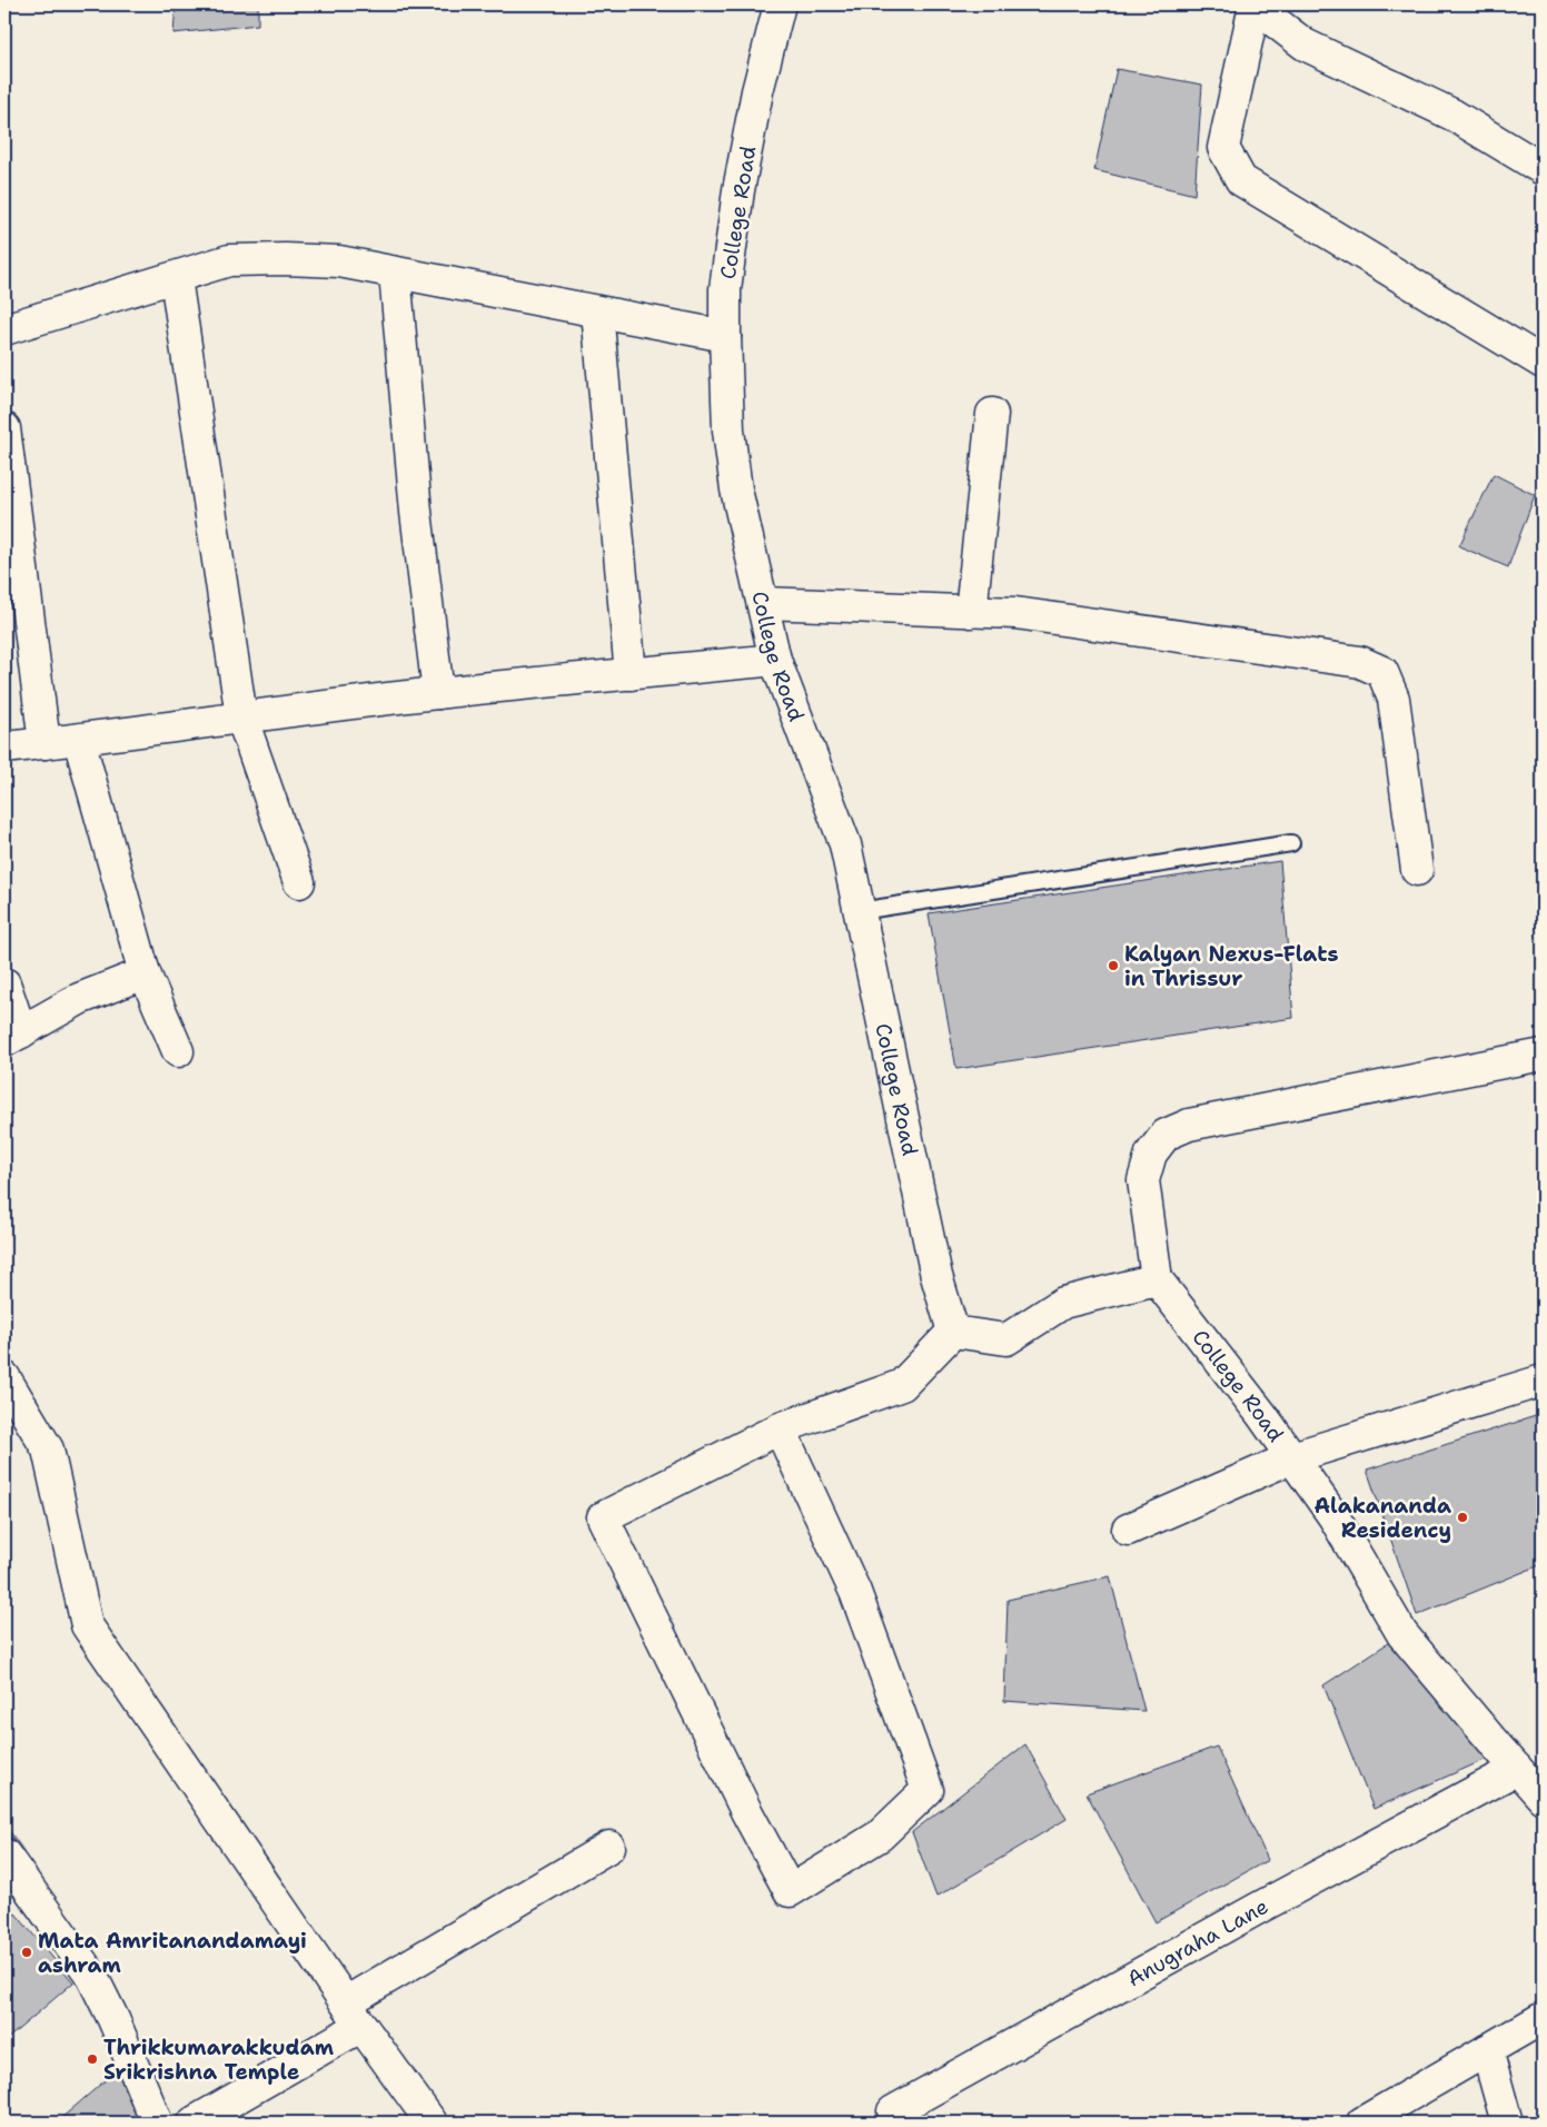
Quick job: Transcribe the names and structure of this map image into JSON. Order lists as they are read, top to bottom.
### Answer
{
  "streets": {
    "street": ["College Road", "Anugraha Lane"]
  },
  "crossings": [
    ["College Road", "Anugraha Lane"]
  ],
  "places": [
    "Kalyan Nexus-Flats in Thrissur",
    "Alakananda Residency",
    "Mata Amritanandamayi ashram",
    "Thrikkumarakkudam Srikrishna Temple"
  ]
}
